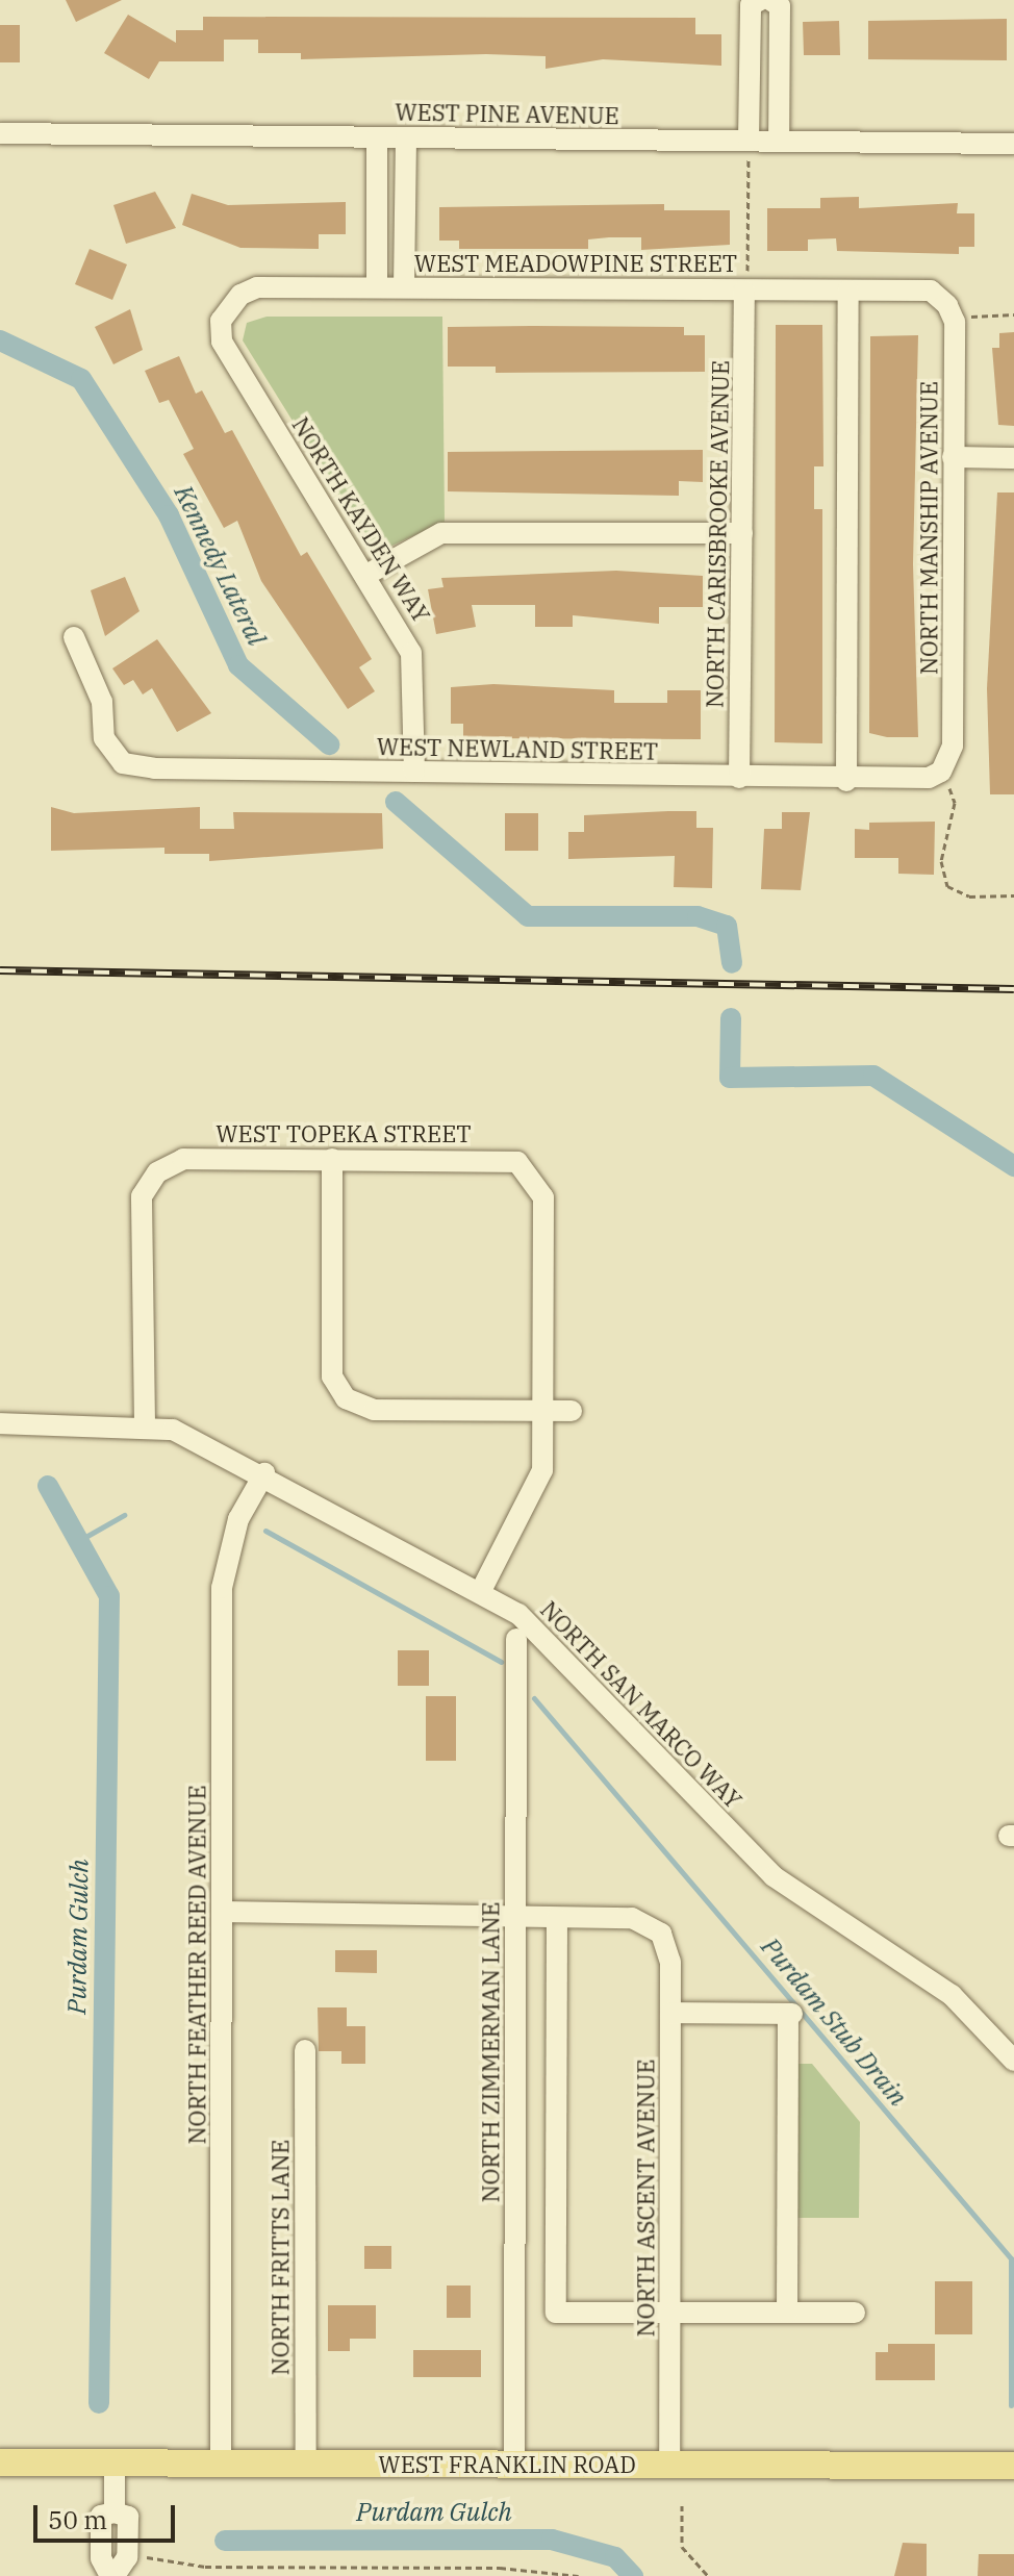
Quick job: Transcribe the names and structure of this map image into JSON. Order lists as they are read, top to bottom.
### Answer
{
  "streets": {
    "main road": ["WEST FRANKLIN ROAD"],
    "street": [
      "WEST PINE AVENUE",
      "WEST MEADOWPINE STREET",
      "NORTH KAYDEN WAY",
      "NORTH MANSHIP AVENUE",
      "NORTH CARISBROOKE AVENUE",
      "WEST NEWLAND STREET",
      "WEST TOPEKA STREET",
      "NORTH SAN MARCO WAY",
      "NORTH FEATHER REED AVENUE",
      "NORTH ZIMMERMAN LANE",
      "NORTH ASCENT AVENUE",
      "NORTH FRITTS LANE"
    ]
  },
  "crossings": [
    ["WEST MEADOWPINE STREET", "NORTH KAYDEN WAY"],
    ["WEST MEADOWPINE STREET", "NORTH MANSHIP AVENUE"],
    ["WEST MEADOWPINE STREET", "NORTH CARISBROOKE AVENUE"],
    ["NORTH KAYDEN WAY", "WEST NEWLAND STREET"],
    ["NORTH MANSHIP AVENUE", "WEST NEWLAND STREET"],
    ["NORTH CARISBROOKE AVENUE", "WEST NEWLAND STREET"],
    ["WEST TOPEKA STREET", "NORTH SAN MARCO WAY"],
    ["NORTH SAN MARCO WAY", "NORTH FEATHER REED AVENUE"],
    ["NORTH FEATHER REED AVENUE", "WEST FRANKLIN ROAD"],
    ["NORTH ZIMMERMAN LANE", "WEST FRANKLIN ROAD"],
    ["NORTH ASCENT AVENUE", "WEST FRANKLIN ROAD"],
    ["NORTH FRITTS LANE", "WEST FRANKLIN ROAD"]
  ],
  "water": ["Kennedy Lateral", "Purdam Gulch", "Purdam Stub Drain"],
  "scale_bar": "50 m"
}
